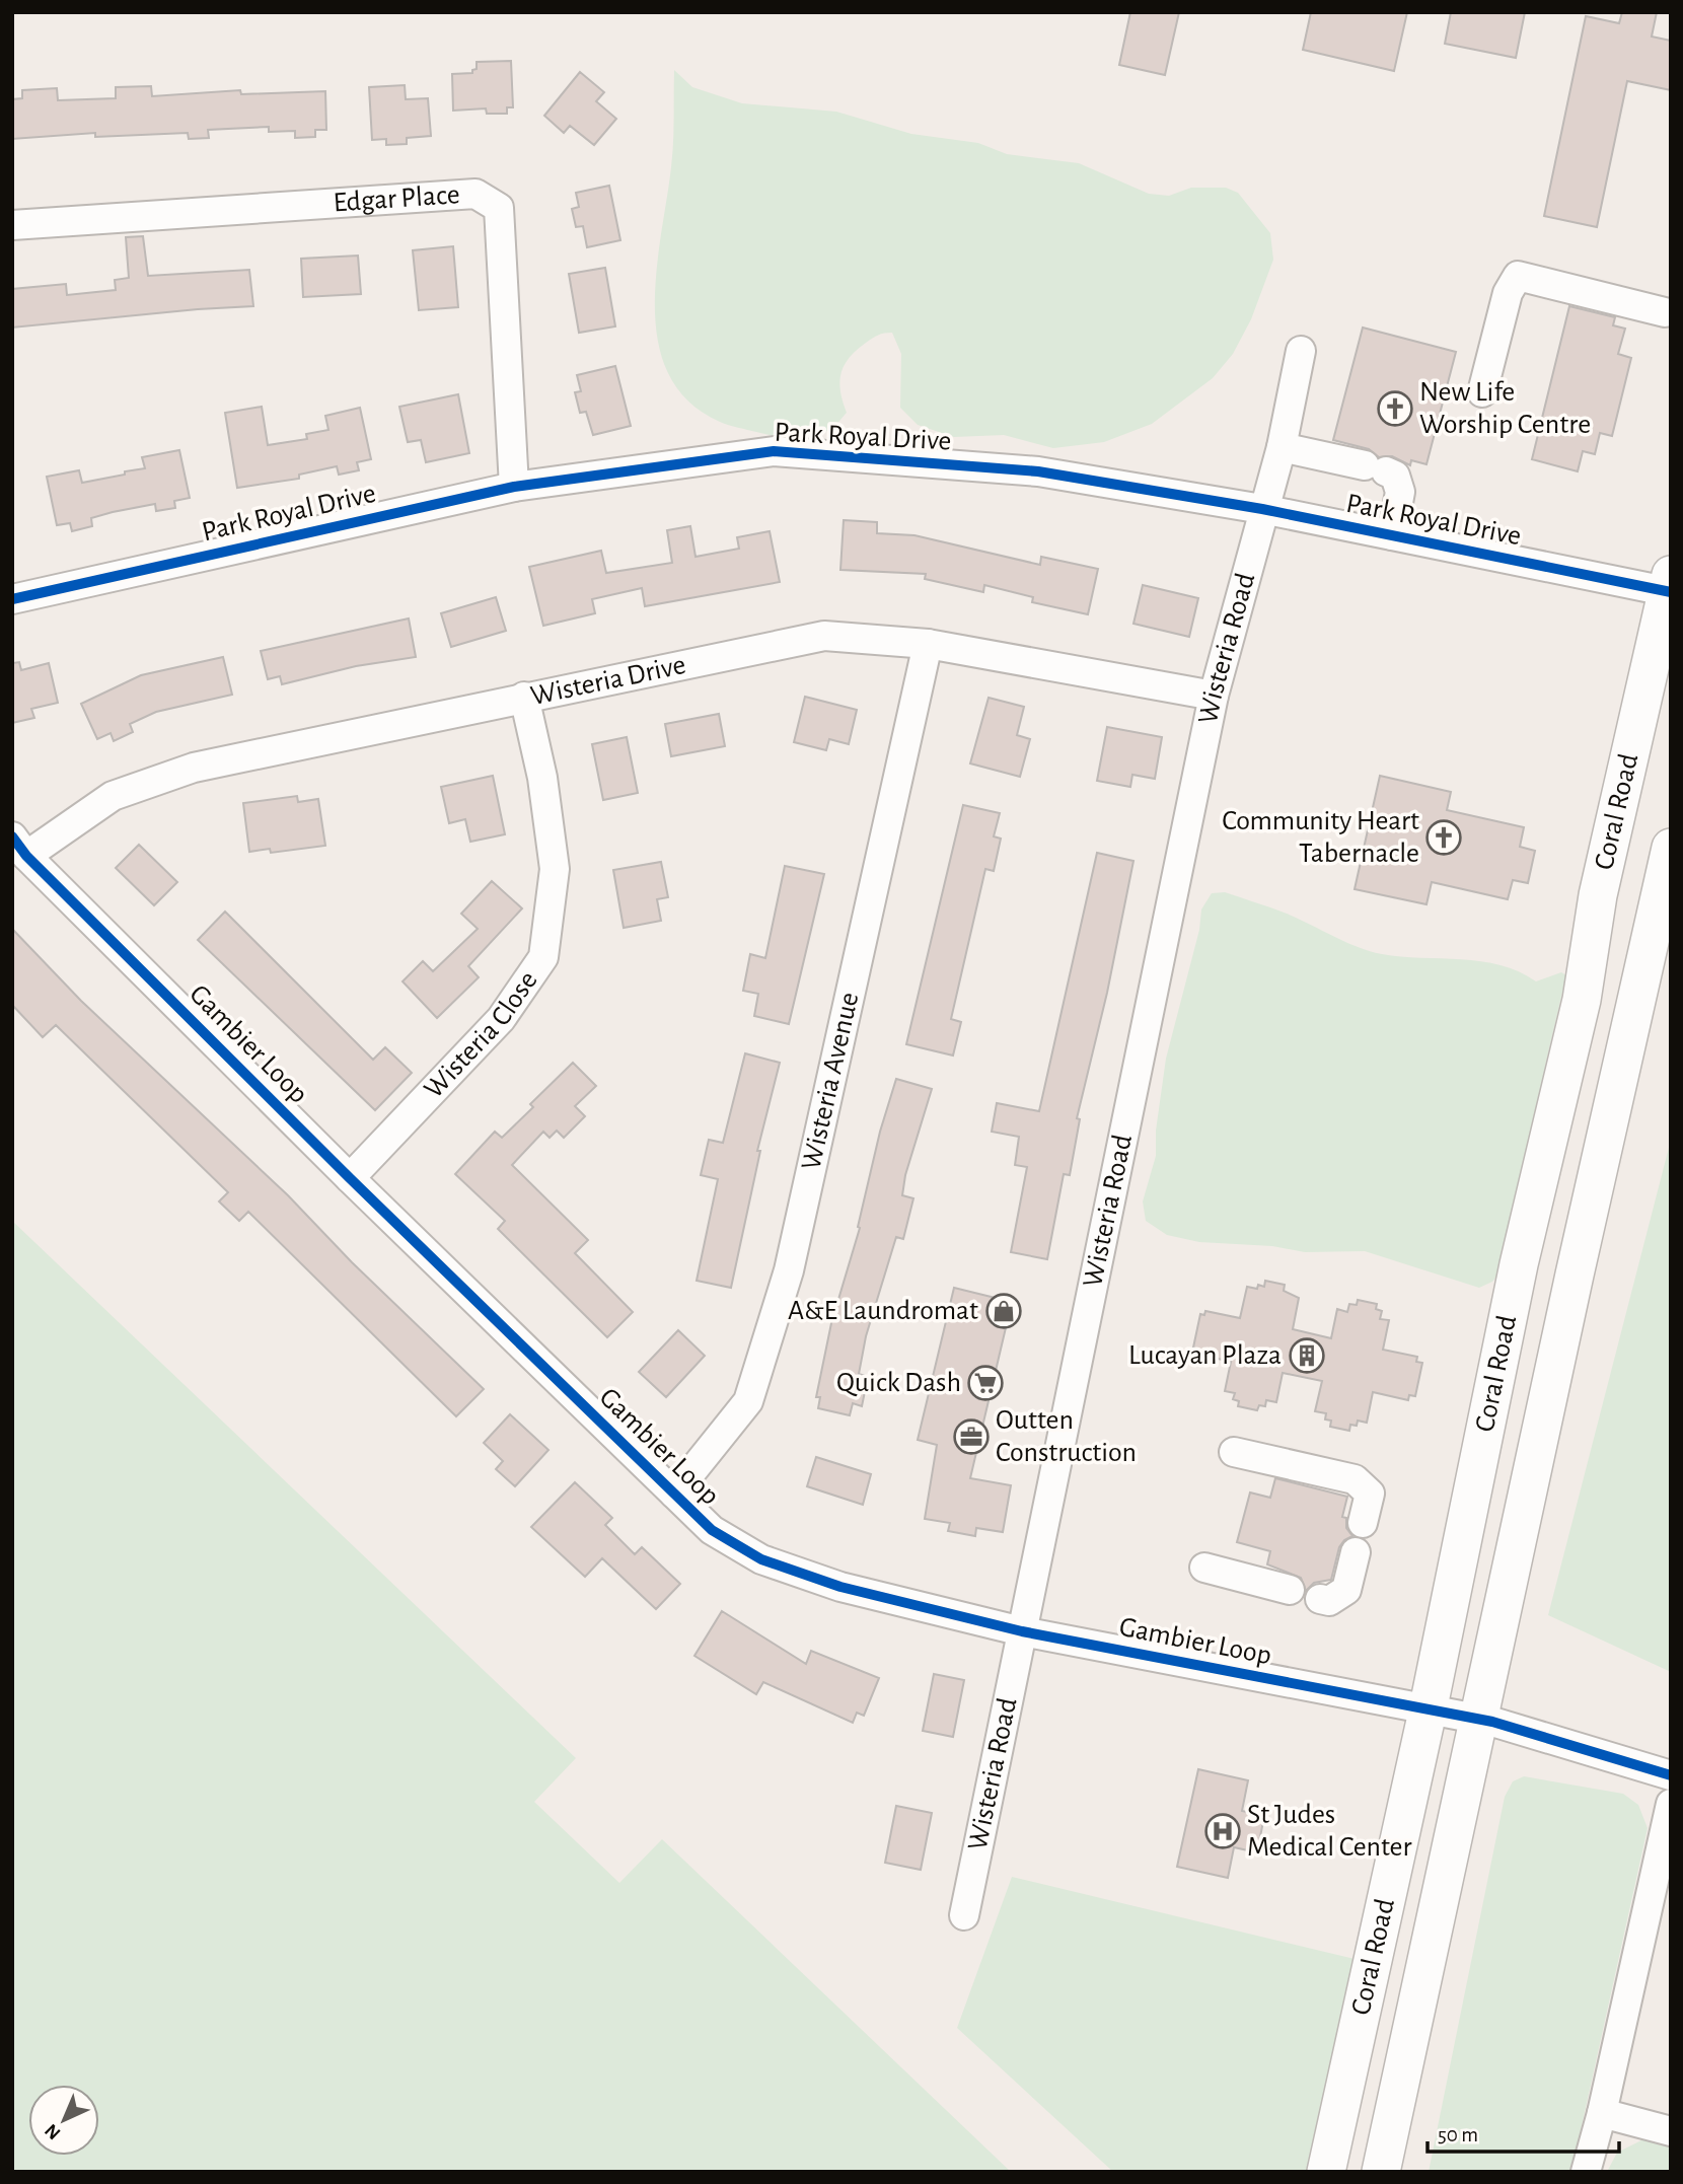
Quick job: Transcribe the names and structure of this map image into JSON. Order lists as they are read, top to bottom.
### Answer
{
  "streets": {
    "main road": ["Coral Road"],
    "street": [
      "Edgar Place",
      "Park Royal Drive",
      "Wisteria Road",
      "Wisteria Drive",
      "Wisteria Close",
      "Gambier Loop",
      "Wisteria Avenue"
    ]
  },
  "crossings": [
    ["Edgar Place", "Park Royal Drive"],
    ["Park Royal Drive", "Wisteria Road"],
    ["Park Royal Drive", "Coral Road"],
    ["Wisteria Road", "Wisteria Drive"],
    ["Wisteria Road", "Gambier Loop"],
    ["Wisteria Drive", "Wisteria Close"],
    ["Wisteria Drive", "Gambier Loop"],
    ["Wisteria Drive", "Wisteria Avenue"],
    ["Coral Road", "Gambier Loop"],
    ["Wisteria Close", "Gambier Loop"],
    ["Gambier Loop", "Wisteria Avenue"]
  ],
  "places": {
    "church": ["New Life Worship Centre", "Community Heart Tabernacle"],
    "shop": ["A&E Laundromat"],
    "building": ["Lucayan Plaza"],
    "supermarket": ["Quick Dash"],
    "office": ["Outten Construction"],
    "hospital": ["St Judes Medical Center"]
  },
  "scale_bar": "50 m",
  "north": "bottom left"
}
